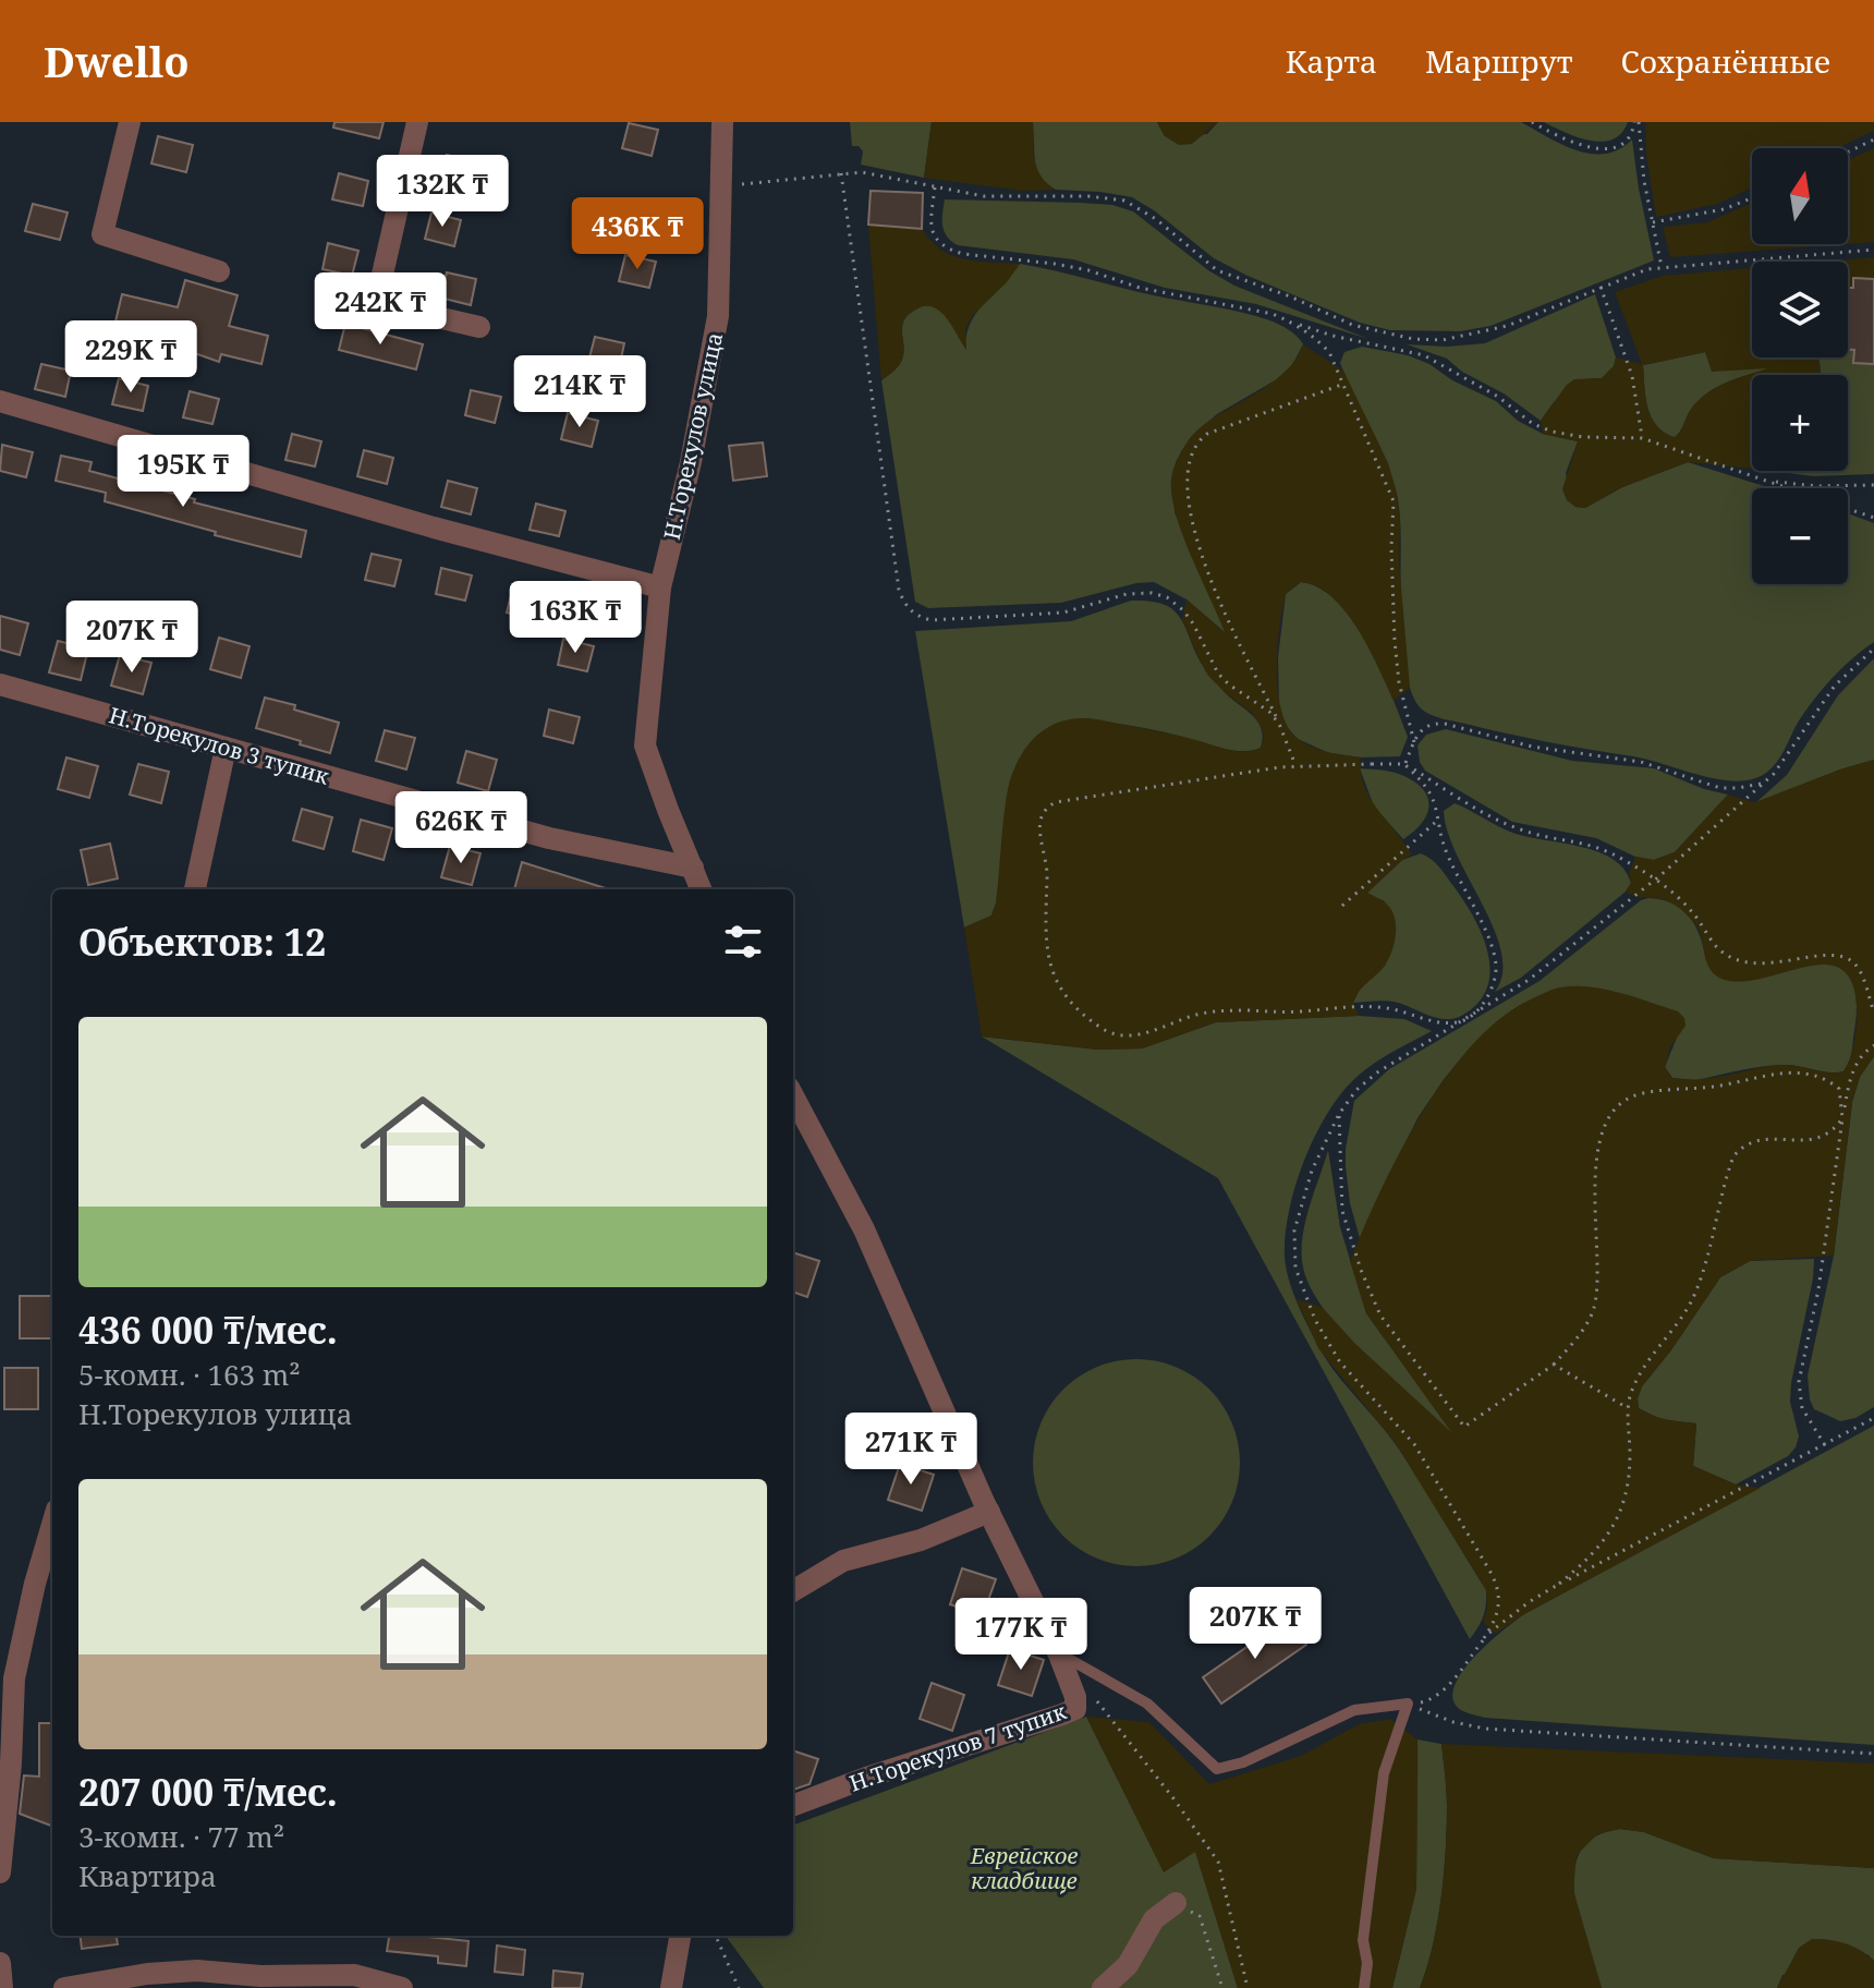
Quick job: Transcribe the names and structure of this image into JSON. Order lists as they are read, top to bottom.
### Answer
{
  "streets": {
    "street": ["Н.Торекулов улица", "Н.Торекулов 3 тупик", "Н.Торекулов 7 тупик"]
  },
  "crossings": [
    ["Н.Торекулов улица", "Н.Торекулов 3 тупик"]
  ],
  "parks": ["Еврейское кладбище"],
  "north": "top",
  "page": {
    "header": "Dwello",
    "nav": ["Карта", "Маршрут", "Сохранённые"],
    "map_buttons": ["+", "−"],
    "price": [
      "132K ₸",
      "436K ₸",
      "242K ₸",
      "229K ₸",
      "214K ₸",
      "195K ₸",
      "163K ₸",
      "207K ₸",
      "626K ₸",
      "271K ₸",
      "207K ₸",
      "177K ₸"
    ],
    "heading": "Объектов: 12",
    "list": [
      {
        "name": "436 000 ₸/мес.",
        "note": "5-комн. · 163 m² · Н.Торекулов улица"
      },
      {
        "name": "207 000 ₸/мес.",
        "note": "3-комн. · 77 m² · Квартира"
      }
    ]
  }
}
